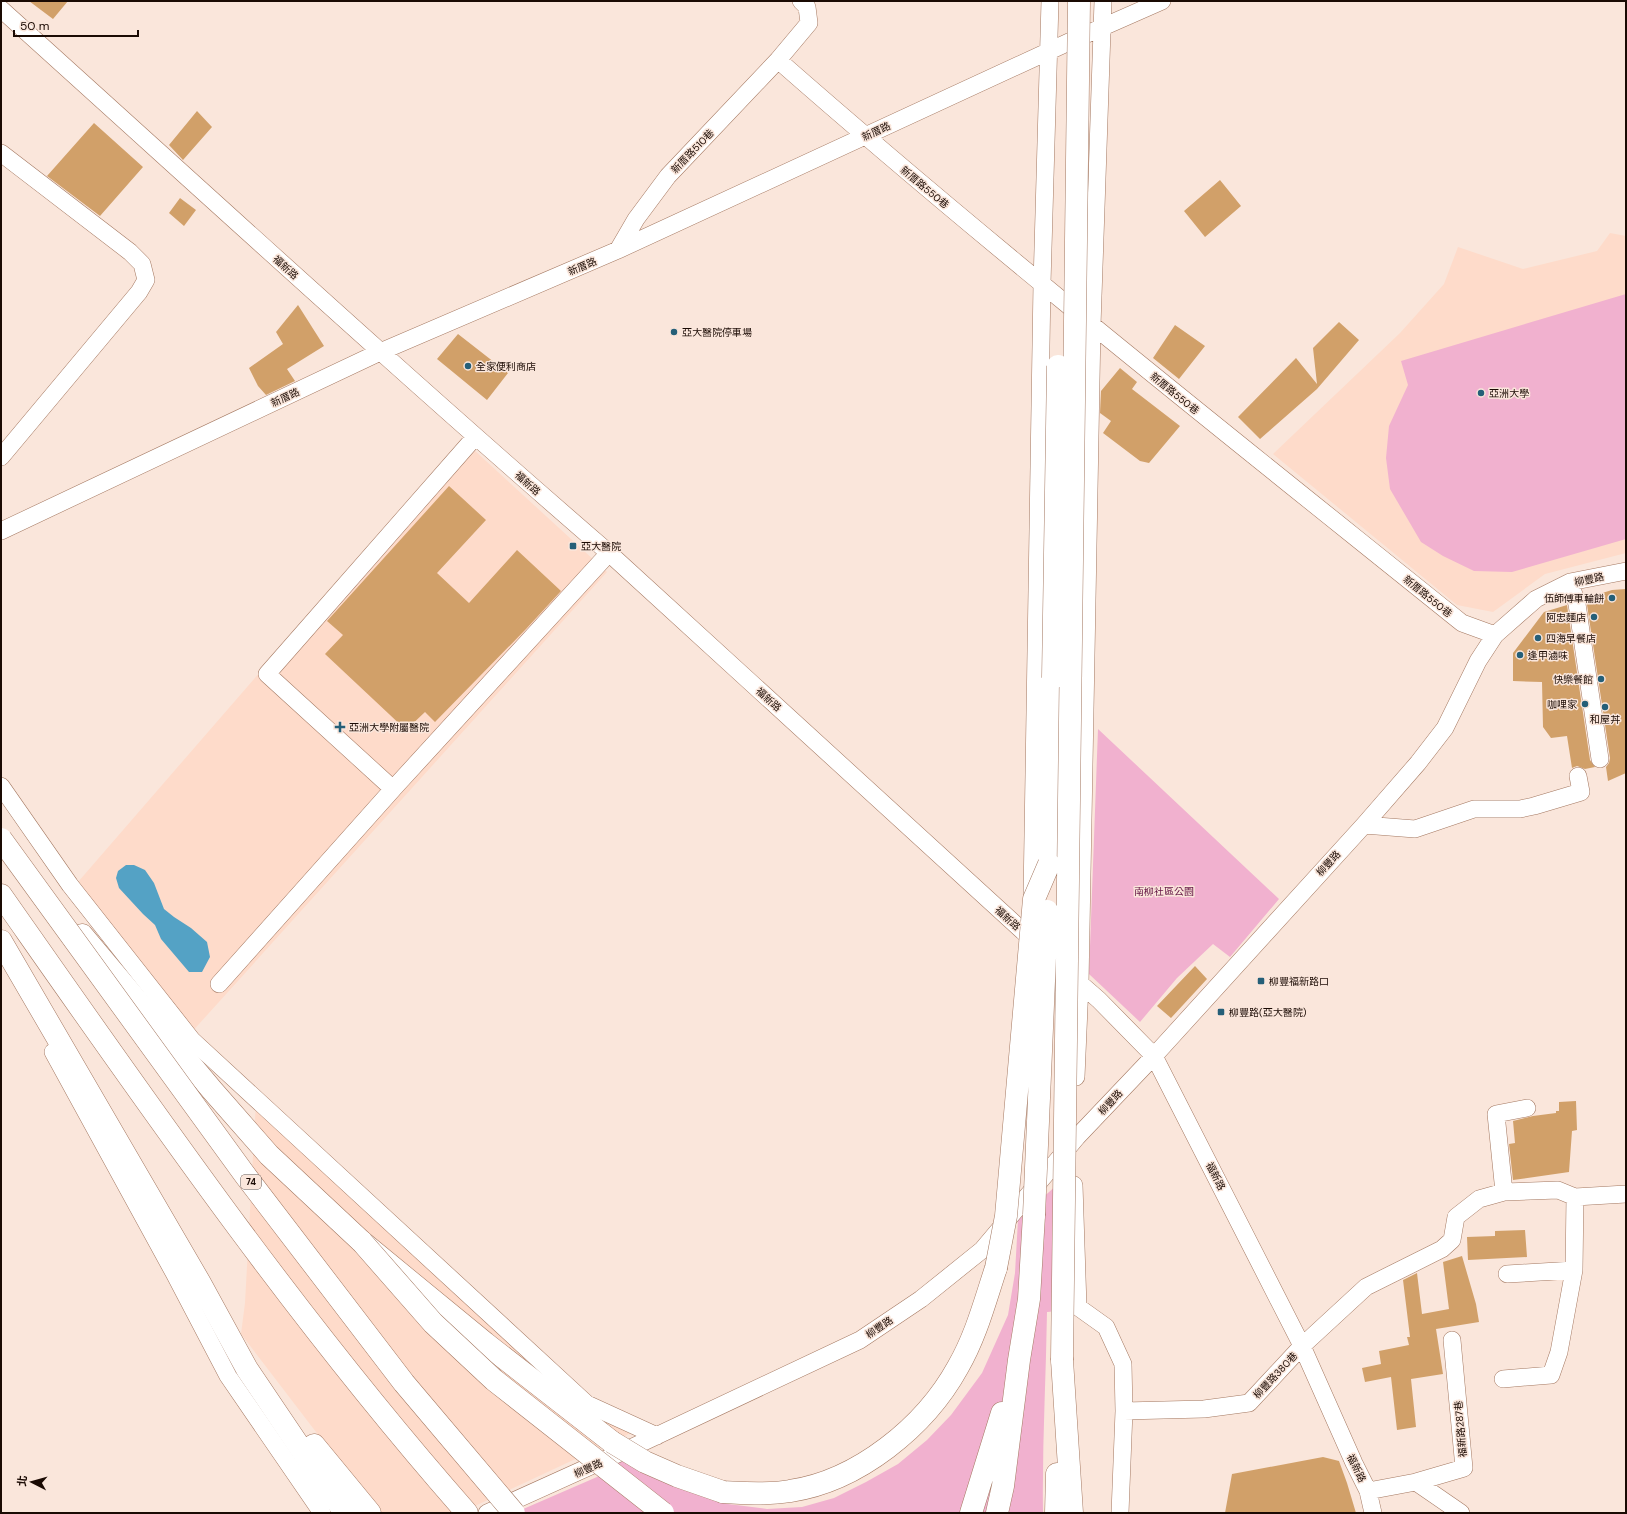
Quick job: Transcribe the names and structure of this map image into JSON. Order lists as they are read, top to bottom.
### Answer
{
  "streets": {
    "highway": ["74"],
    "street": [
      "新厝路",
      "新厝路510巷",
      "新厝路550巷",
      "福新路",
      "柳豐路",
      "柳豐路380巷",
      "福新路287巷"
    ]
  },
  "crossings": [
    ["新厝路", "新厝路510巷"],
    ["新厝路", "新厝路550巷"],
    ["新厝路", "福新路"],
    ["新厝路550巷", "柳豐路"],
    ["福新路", "柳豐路"],
    ["福新路", "柳豐路380巷"],
    ["福新路", "福新路287巷"]
  ],
  "parks": ["南柳社區公園"],
  "places": {
    "other": [
      "亞大醫院停車場",
      "全家便利商店",
      "亞洲大學",
      "伍師傅車輪餅",
      "阿忠麵店",
      "四海早餐店",
      "逢甲滷味",
      "快樂餐館",
      "咖哩家",
      "和屋丼"
    ],
    "transit": ["亞大醫院", "柳豐福新路口", "柳豐路(亞大醫院)"],
    "health": ["亞洲大學附屬醫院"]
  },
  "scale_bar": "50 m",
  "north": "left"
}
